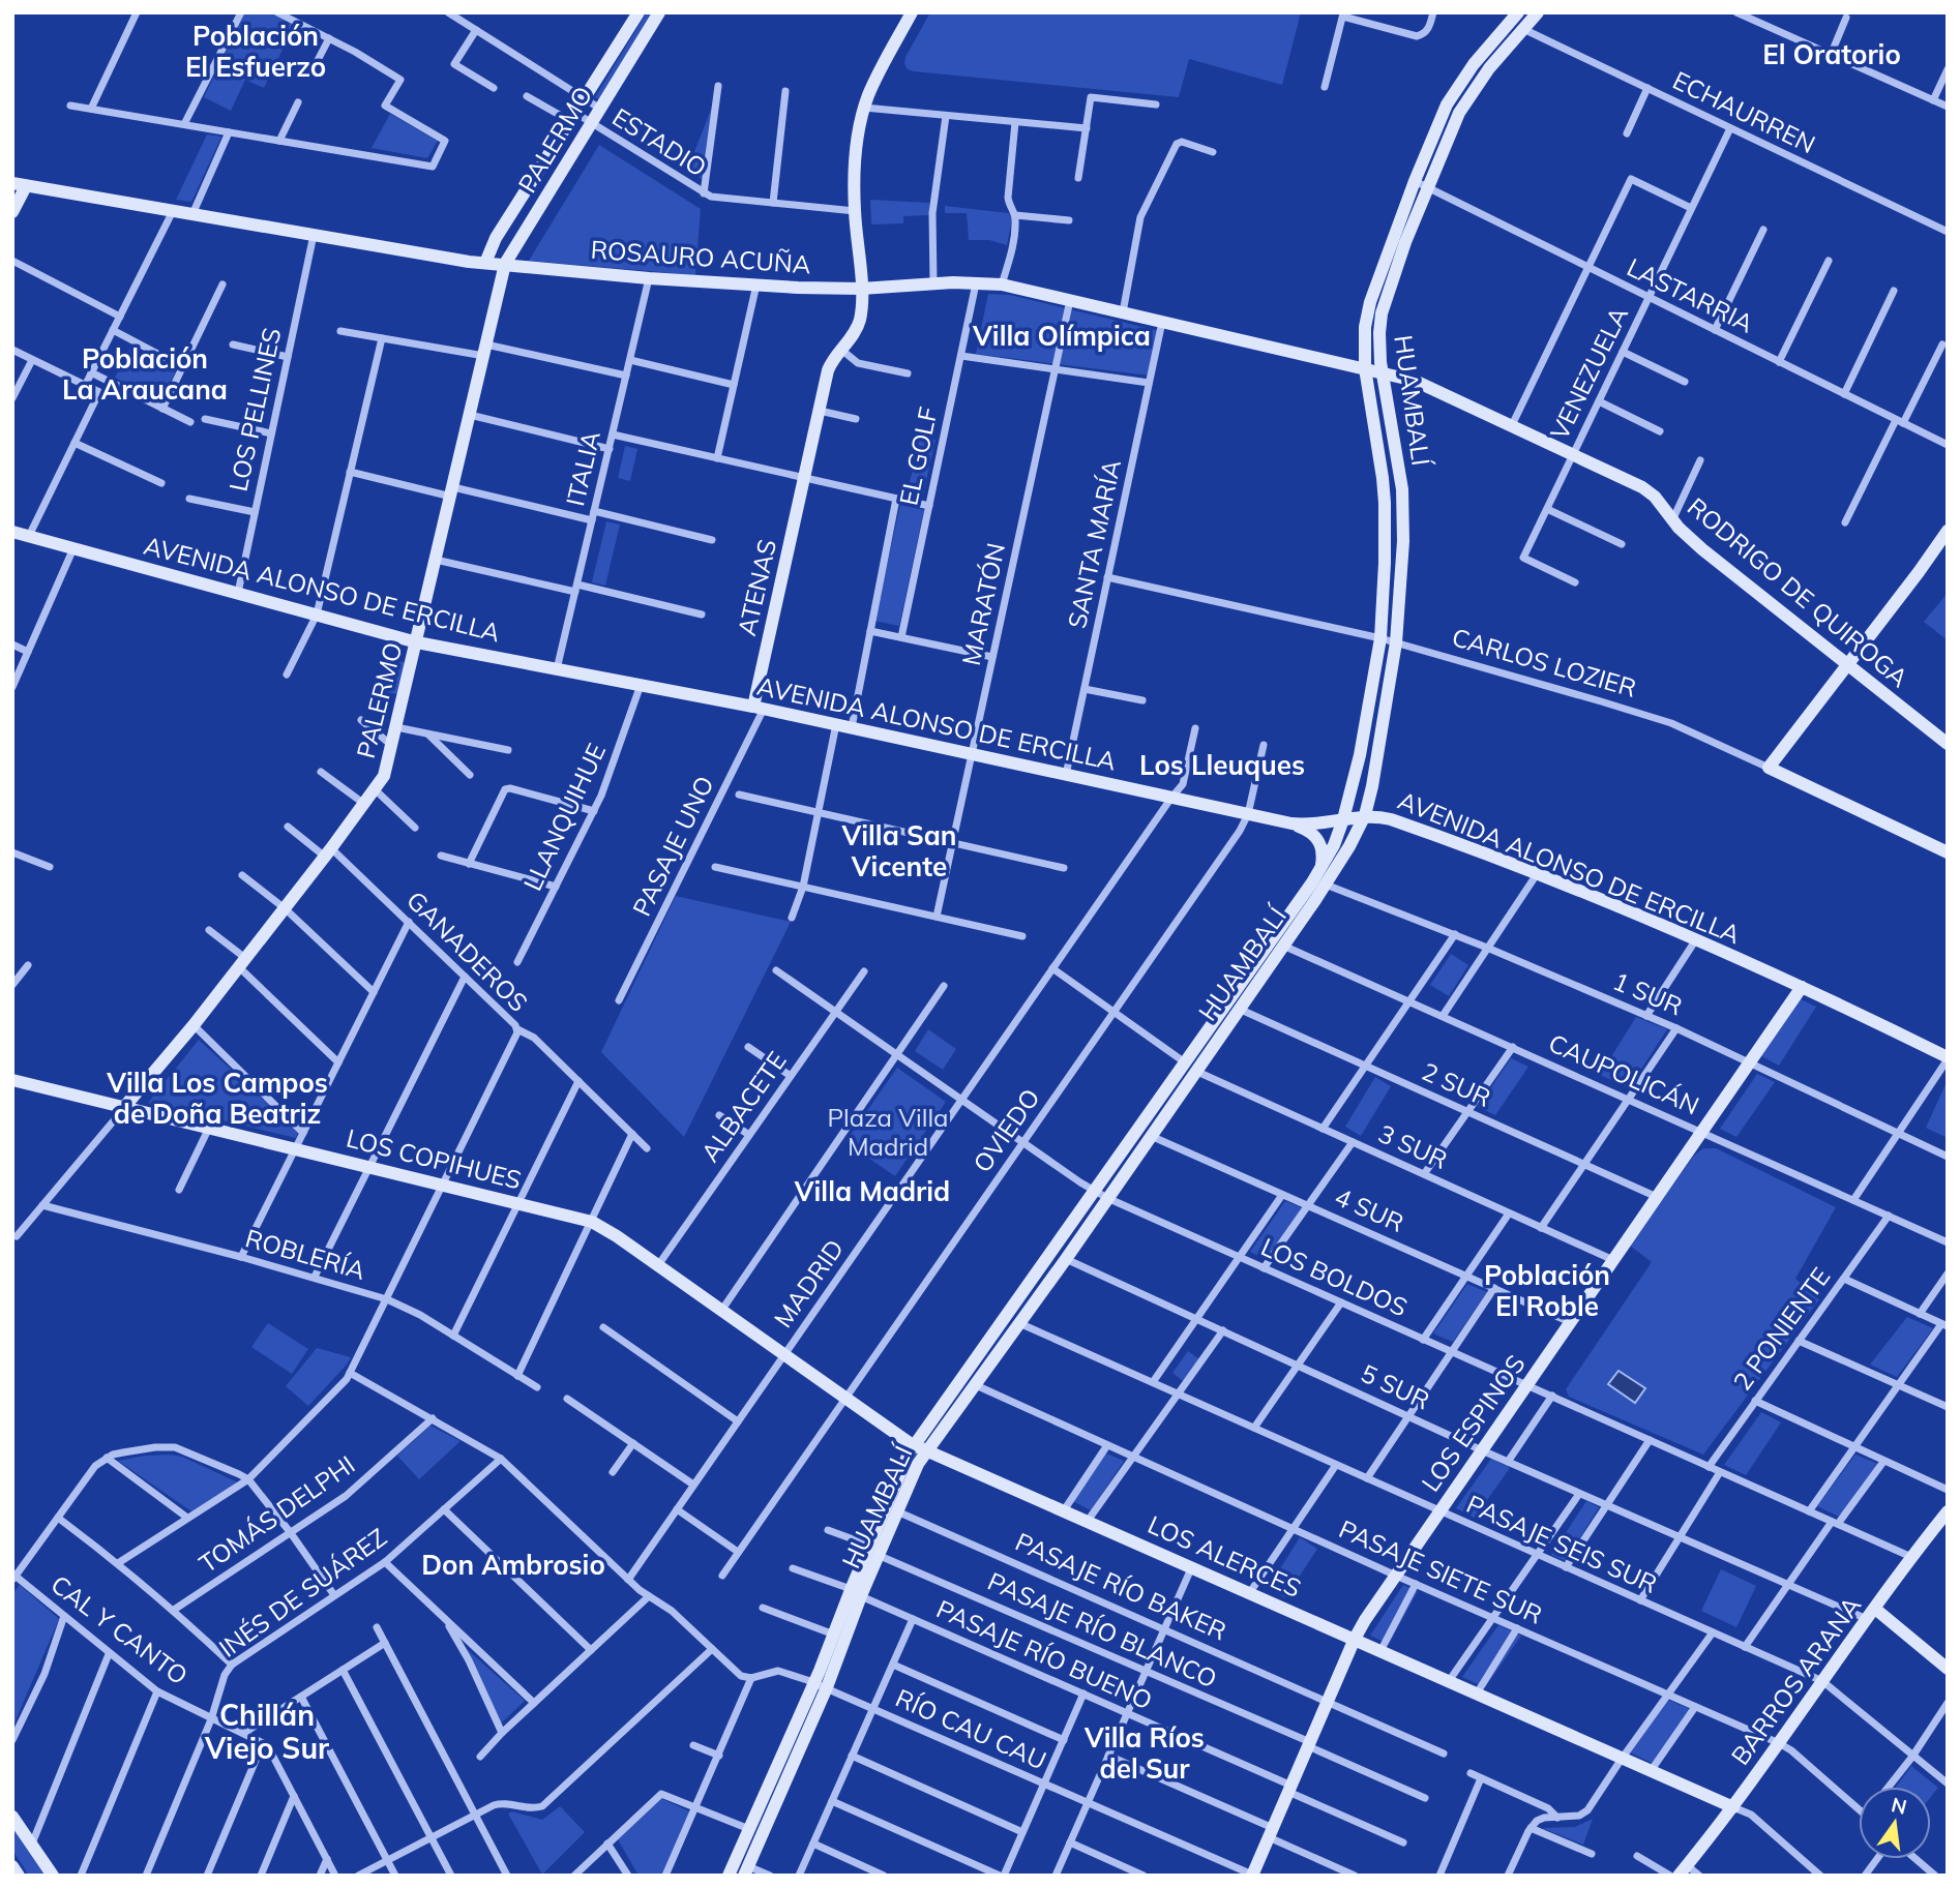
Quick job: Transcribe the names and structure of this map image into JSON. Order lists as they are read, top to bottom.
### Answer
{
  "streets": {
    "street": [
      "ECHAURREN",
      "PALERMO",
      "ESTADIO",
      "ROSAURO ACUÑA",
      "LASTARRIA",
      "VENEZUELA",
      "HUAMBALÍ",
      "LOS PELLINES",
      "EL GOLF",
      "ITALIA",
      "SANTA MARÍA",
      "ATENAS",
      "AVENIDA ALONSO DE ERCILLA",
      "RODRIGO DE QUIROGA",
      "MARATÓN",
      "CARLOS LOZIER",
      "LLANQUIHUE",
      "PASAJE UNO",
      "GANADEROS",
      "1 SUR",
      "CAUPOLICÁN",
      "2 SUR",
      "ALBACETE",
      "OVIEDO",
      "3 SUR",
      "LOS COPIHUES",
      "4 SUR",
      "ROBLERÍA",
      "LOS BOLDOS",
      "MADRID",
      "2 PONIENTE",
      "5 SUR",
      "LOS ESPINOS",
      "TOMÁS DELPHI",
      "PASAJE SEIS SUR",
      "LOS ALERCES",
      "PASAJE SIETE SUR",
      "PASAJE RÍO BAKER",
      "INÉS DE SUÁREZ",
      "CAL Y CANTO",
      "PASAJE RÍO BLANCO",
      "PASAJE RÍO BUENO",
      "BARROS ARANA",
      "RÍO CAU CAU"
    ]
  },
  "crossings": [
    ["ECHAURREN", "VENEZUELA"],
    ["ECHAURREN", "HUAMBALÍ"],
    ["PALERMO", "ESTADIO"],
    ["PALERMO", "ROSAURO ACUÑA"],
    ["PALERMO", "AVENIDA ALONSO DE ERCILLA"],
    ["PALERMO", "GANADEROS"],
    ["PALERMO", "LOS COPIHUES"],
    ["PALERMO", "ROBLERÍA"],
    ["ESTADIO", "ATENAS"],
    ["ROSAURO ACUÑA", "HUAMBALÍ"],
    ["ROSAURO ACUÑA", "LOS PELLINES"],
    ["ROSAURO ACUÑA", "EL GOLF"],
    ["ROSAURO ACUÑA", "ITALIA"],
    ["ROSAURO ACUÑA", "SANTA MARÍA"],
    ["ROSAURO ACUÑA", "ATENAS"],
    ["ROSAURO ACUÑA", "RODRIGO DE QUIROGA"],
    ["ROSAURO ACUÑA", "MARATÓN"],
    ["LASTARRIA", "VENEZUELA"],
    ["LASTARRIA", "HUAMBALÍ"],
    ["VENEZUELA", "RODRIGO DE QUIROGA"],
    ["HUAMBALÍ", "AVENIDA ALONSO DE ERCILLA"],
    ["HUAMBALÍ", "RODRIGO DE QUIROGA"],
    ["HUAMBALÍ", "CARLOS LOZIER"],
    ["HUAMBALÍ", "1 SUR"],
    ["HUAMBALÍ", "CAUPOLICÁN"],
    ["HUAMBALÍ", "2 SUR"],
    ["HUAMBALÍ", "3 SUR"],
    ["HUAMBALÍ", "4 SUR"],
    ["HUAMBALÍ", "LOS BOLDOS"],
    ["HUAMBALÍ", "5 SUR"],
    ["HUAMBALÍ", "PASAJE SEIS SUR"],
    ["HUAMBALÍ", "LOS ALERCES"],
    ["HUAMBALÍ", "PASAJE SIETE SUR"],
    ["HUAMBALÍ", "PASAJE RÍO BAKER"],
    ["HUAMBALÍ", "PASAJE RÍO BLANCO"],
    ["HUAMBALÍ", "PASAJE RÍO BUENO"],
    ["HUAMBALÍ", "RÍO CAU CAU"],
    ["LOS PELLINES", "AVENIDA ALONSO DE ERCILLA"],
    ["EL GOLF", "AVENIDA ALONSO DE ERCILLA"],
    ["ITALIA", "AVENIDA ALONSO DE ERCILLA"],
    ["SANTA MARÍA", "AVENIDA ALONSO DE ERCILLA"],
    ["SANTA MARÍA", "CARLOS LOZIER"],
    ["ATENAS", "AVENIDA ALONSO DE ERCILLA"],
    ["ATENAS", "PASAJE UNO"],
    ["AVENIDA ALONSO DE ERCILLA", "MARATÓN"],
    ["AVENIDA ALONSO DE ERCILLA", "LLANQUIHUE"],
    ["AVENIDA ALONSO DE ERCILLA", "PASAJE UNO"],
    ["AVENIDA ALONSO DE ERCILLA", "OVIEDO"],
    ["AVENIDA ALONSO DE ERCILLA", "MADRID"],
    ["AVENIDA ALONSO DE ERCILLA", "LOS ESPINOS"],
    ["GANADEROS", "LOS COPIHUES"],
    ["GANADEROS", "ROBLERÍA"],
    ["1 SUR", "LOS ESPINOS"],
    ["CAUPOLICÁN", "2 PONIENTE"],
    ["CAUPOLICÁN", "LOS ESPINOS"],
    ["2 SUR", "LOS ESPINOS"],
    ["ALBACETE", "LOS BOLDOS"],
    ["ALBACETE", "LOS ALERCES"],
    ["OVIEDO", "3 SUR"],
    ["OVIEDO", "LOS BOLDOS"],
    ["OVIEDO", "LOS ALERCES"],
    ["3 SUR", "MADRID"],
    ["3 SUR", "LOS ESPINOS"],
    ["LOS COPIHUES", "LOS ALERCES"],
    ["4 SUR", "LOS ESPINOS"],
    ["LOS BOLDOS", "MADRID"],
    ["LOS BOLDOS", "2 PONIENTE"],
    ["LOS BOLDOS", "LOS ESPINOS"],
    ["LOS BOLDOS", "BARROS ARANA"],
    ["MADRID", "LOS ALERCES"],
    ["5 SUR", "LOS ESPINOS"],
    ["5 SUR", "BARROS ARANA"],
    ["LOS ESPINOS", "PASAJE SEIS SUR"],
    ["LOS ESPINOS", "LOS ALERCES"],
    ["LOS ESPINOS", "PASAJE SIETE SUR"],
    ["LOS ESPINOS", "PASAJE RÍO BAKER"],
    ["LOS ESPINOS", "PASAJE RÍO BLANCO"],
    ["LOS ESPINOS", "PASAJE RÍO BUENO"],
    ["LOS ESPINOS", "RÍO CAU CAU"],
    ["PASAJE SEIS SUR", "BARROS ARANA"],
    ["LOS ALERCES", "BARROS ARANA"],
    ["PASAJE SIETE SUR", "BARROS ARANA"],
    ["INÉS DE SUÁREZ", "CAL Y CANTO"]
  ],
  "districts": [
    "Población El Esfuerzo",
    "El Oratorio",
    "Villa Olímpica",
    "Población La Araucana",
    "Los Lleuques",
    "Villa San Vicente",
    "Villa Los Campos de Doña Beatriz",
    "Villa Madrid",
    "Población El Roble",
    "Don Ambrosio",
    "Chillán Viejo Sur",
    "Villa Ríos del Sur"
  ],
  "parks": ["Plaza Villa Madrid"],
  "north": "top"
}
